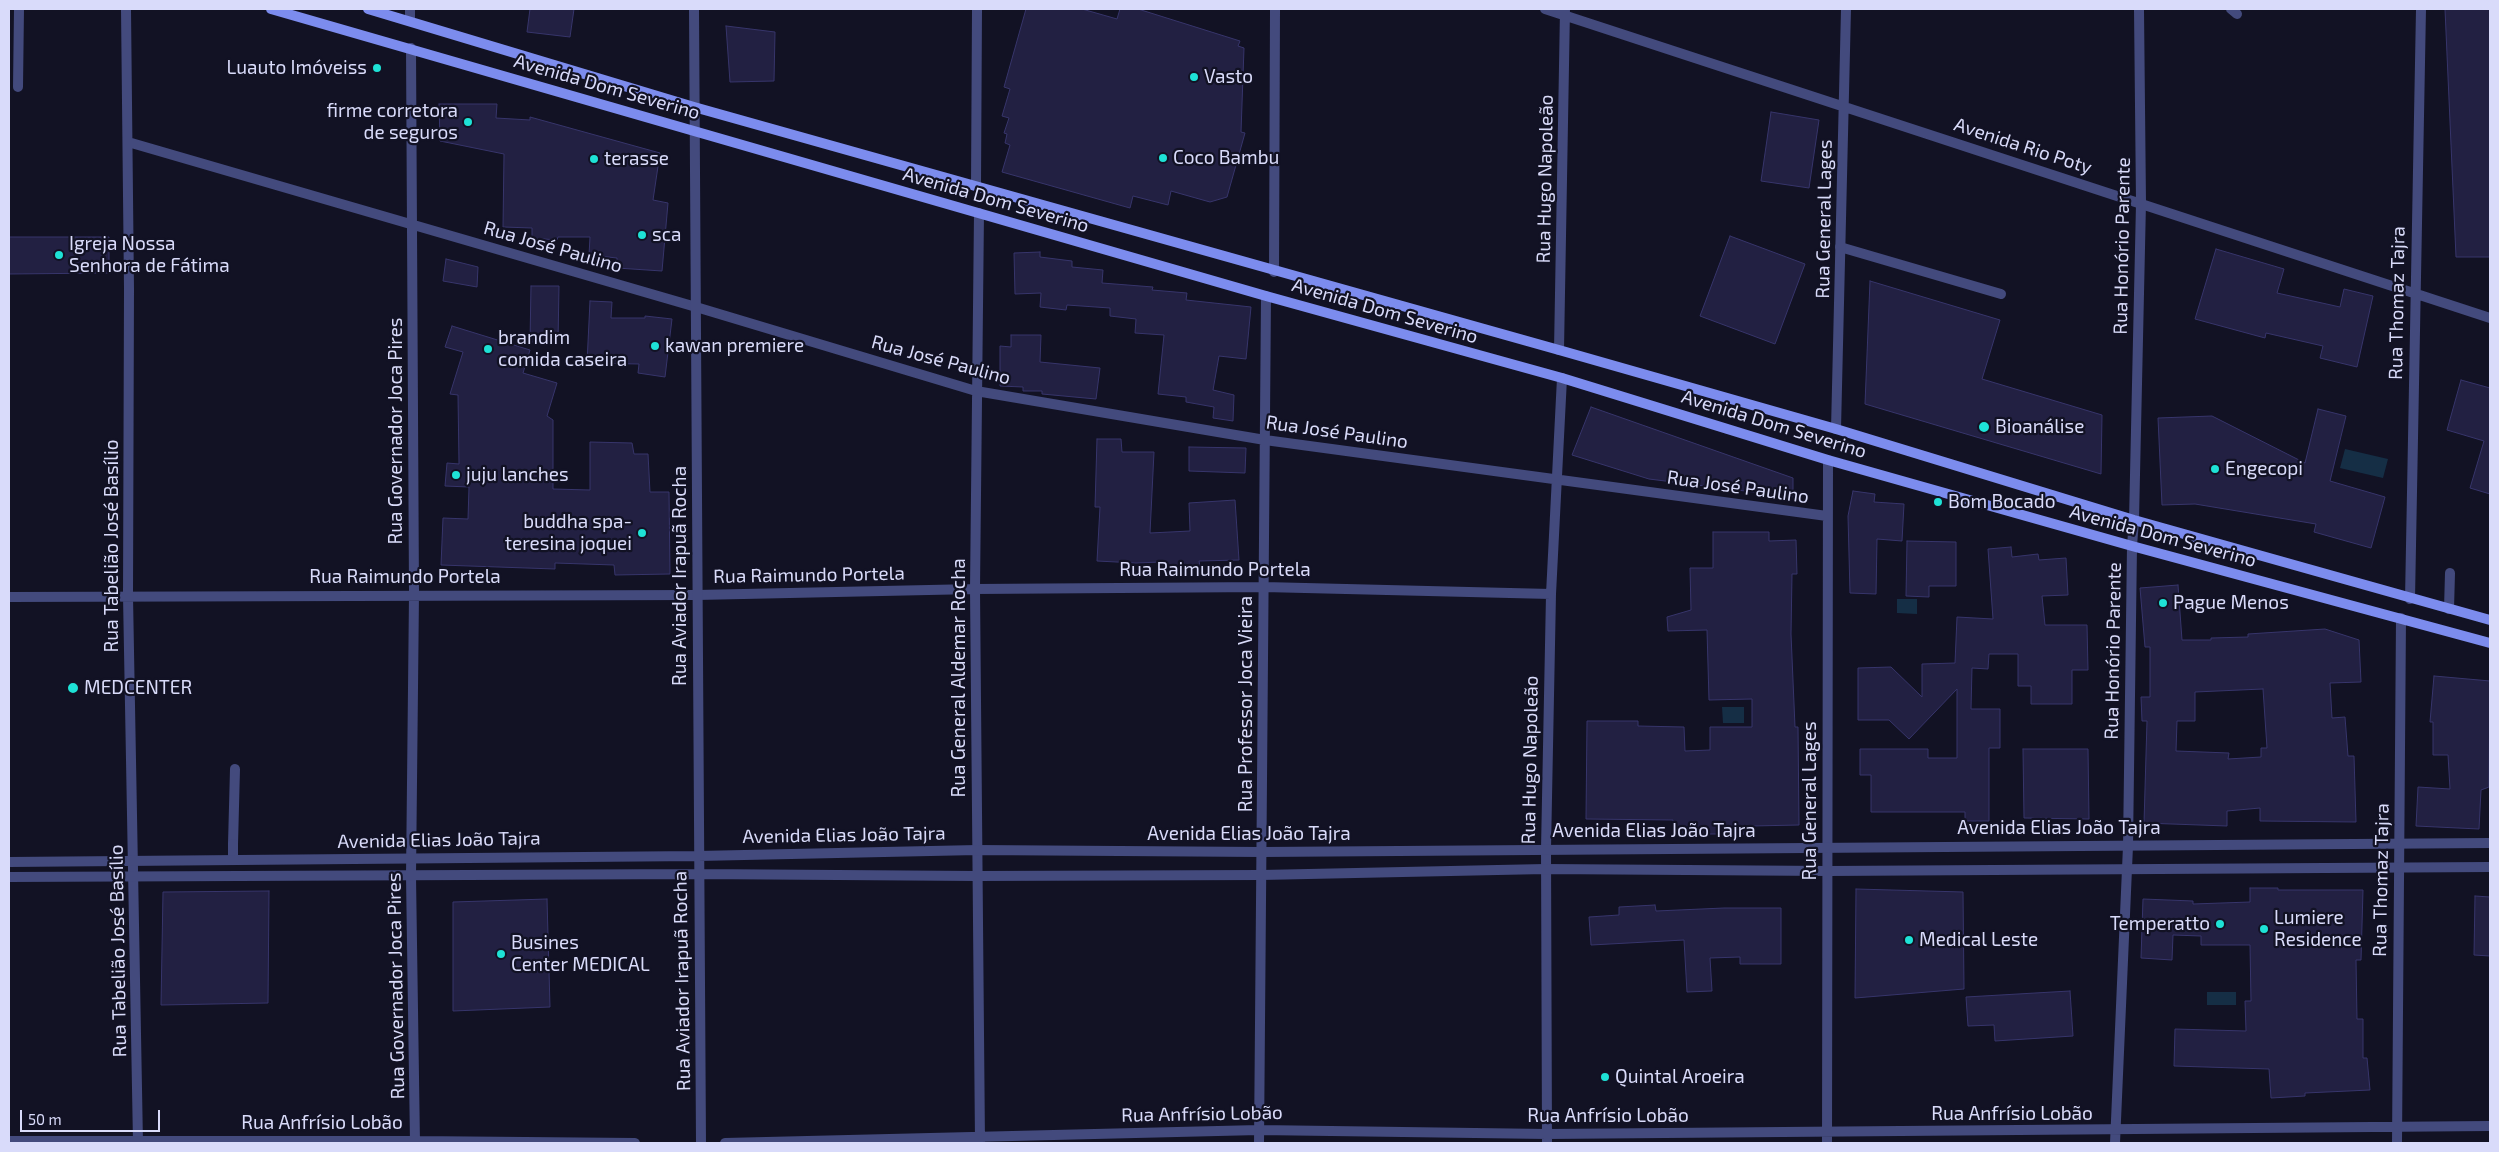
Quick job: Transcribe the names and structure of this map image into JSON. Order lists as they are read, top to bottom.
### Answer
{
  "streets": {
    "main road": ["Avenida Dom Severino"],
    "street": [
      "Avenida Rio Poty",
      "Rua Hugo Napoleão",
      "Rua General Lages",
      "Rua Honório Parente",
      "Rua José Paulino",
      "Rua Thomaz Tajra",
      "Rua Governador Joca Pires",
      "Rua Tabelião José Basílio",
      "Rua Raimundo Portela",
      "Rua Aviador Irapuã Rocha",
      "Rua General Aldemar Rocha",
      "Rua Professor Joca Vieira",
      "Avenida Elias João Tajra",
      "Rua Anfrísio Lobão"
    ]
  },
  "crossings": [
    ["Avenida Dom Severino", "Rua Hugo Napoleão"],
    ["Avenida Dom Severino", "Rua General Lages"],
    ["Avenida Dom Severino", "Rua Honório Parente"],
    ["Avenida Dom Severino", "Rua Thomaz Tajra"],
    ["Avenida Dom Severino", "Rua Governador Joca Pires"],
    ["Avenida Dom Severino", "Rua Aviador Irapuã Rocha"],
    ["Avenida Dom Severino", "Rua General Aldemar Rocha"],
    ["Avenida Dom Severino", "Rua Professor Joca Vieira"],
    ["Avenida Rio Poty", "Rua Hugo Napoleão"],
    ["Avenida Rio Poty", "Rua General Lages"],
    ["Avenida Rio Poty", "Rua Honório Parente"],
    ["Avenida Rio Poty", "Rua Thomaz Tajra"],
    ["Rua Hugo Napoleão", "Rua José Paulino"],
    ["Rua Hugo Napoleão", "Rua Raimundo Portela"],
    ["Rua Hugo Napoleão", "Avenida Elias João Tajra"],
    ["Rua Hugo Napoleão", "Rua Anfrísio Lobão"],
    ["Rua General Lages", "Rua José Paulino"],
    ["Rua General Lages", "Avenida Elias João Tajra"],
    ["Rua General Lages", "Rua Anfrísio Lobão"],
    ["Rua Honório Parente", "Avenida Elias João Tajra"],
    ["Rua Honório Parente", "Rua Anfrísio Lobão"],
    ["Rua José Paulino", "Rua Governador Joca Pires"],
    ["Rua José Paulino", "Rua Tabelião José Basílio"],
    ["Rua José Paulino", "Rua Aviador Irapuã Rocha"],
    ["Rua José Paulino", "Rua General Aldemar Rocha"],
    ["Rua José Paulino", "Rua Professor Joca Vieira"],
    ["Rua Thomaz Tajra", "Avenida Elias João Tajra"],
    ["Rua Thomaz Tajra", "Rua Anfrísio Lobão"],
    ["Rua Governador Joca Pires", "Rua Raimundo Portela"],
    ["Rua Governador Joca Pires", "Avenida Elias João Tajra"],
    ["Rua Governador Joca Pires", "Rua Anfrísio Lobão"],
    ["Rua Tabelião José Basílio", "Rua Raimundo Portela"],
    ["Rua Tabelião José Basílio", "Avenida Elias João Tajra"],
    ["Rua Tabelião José Basílio", "Rua Anfrísio Lobão"],
    ["Rua Raimundo Portela", "Rua Aviador Irapuã Rocha"],
    ["Rua Raimundo Portela", "Rua General Aldemar Rocha"],
    ["Rua Raimundo Portela", "Rua Professor Joca Vieira"],
    ["Rua Aviador Irapuã Rocha", "Avenida Elias João Tajra"],
    ["Rua General Aldemar Rocha", "Avenida Elias João Tajra"],
    ["Rua General Aldemar Rocha", "Rua Anfrísio Lobão"],
    ["Rua Professor Joca Vieira", "Avenida Elias João Tajra"],
    ["Rua Professor Joca Vieira", "Rua Anfrísio Lobão"]
  ],
  "places": [
    "Luauto Imóveiss",
    "Vasto",
    "firme corretora de seguros",
    "Coco Bambu",
    "terasse",
    "sca",
    "Igreja Nossa Senhora de Fátima",
    "kawan premiere",
    "brandim comida caseira",
    "Bioanálise",
    "Engecopi",
    "juju lanches",
    "Bom Bocado",
    "buddha spa- teresina joquei",
    "Pague Menos",
    "MEDCENTER",
    "Temperatto",
    "Lumiere Residence",
    "Medical Leste",
    "Busines Center MEDICAL",
    "Quintal Aroeira"
  ],
  "scale_bar": "50 m"
}
